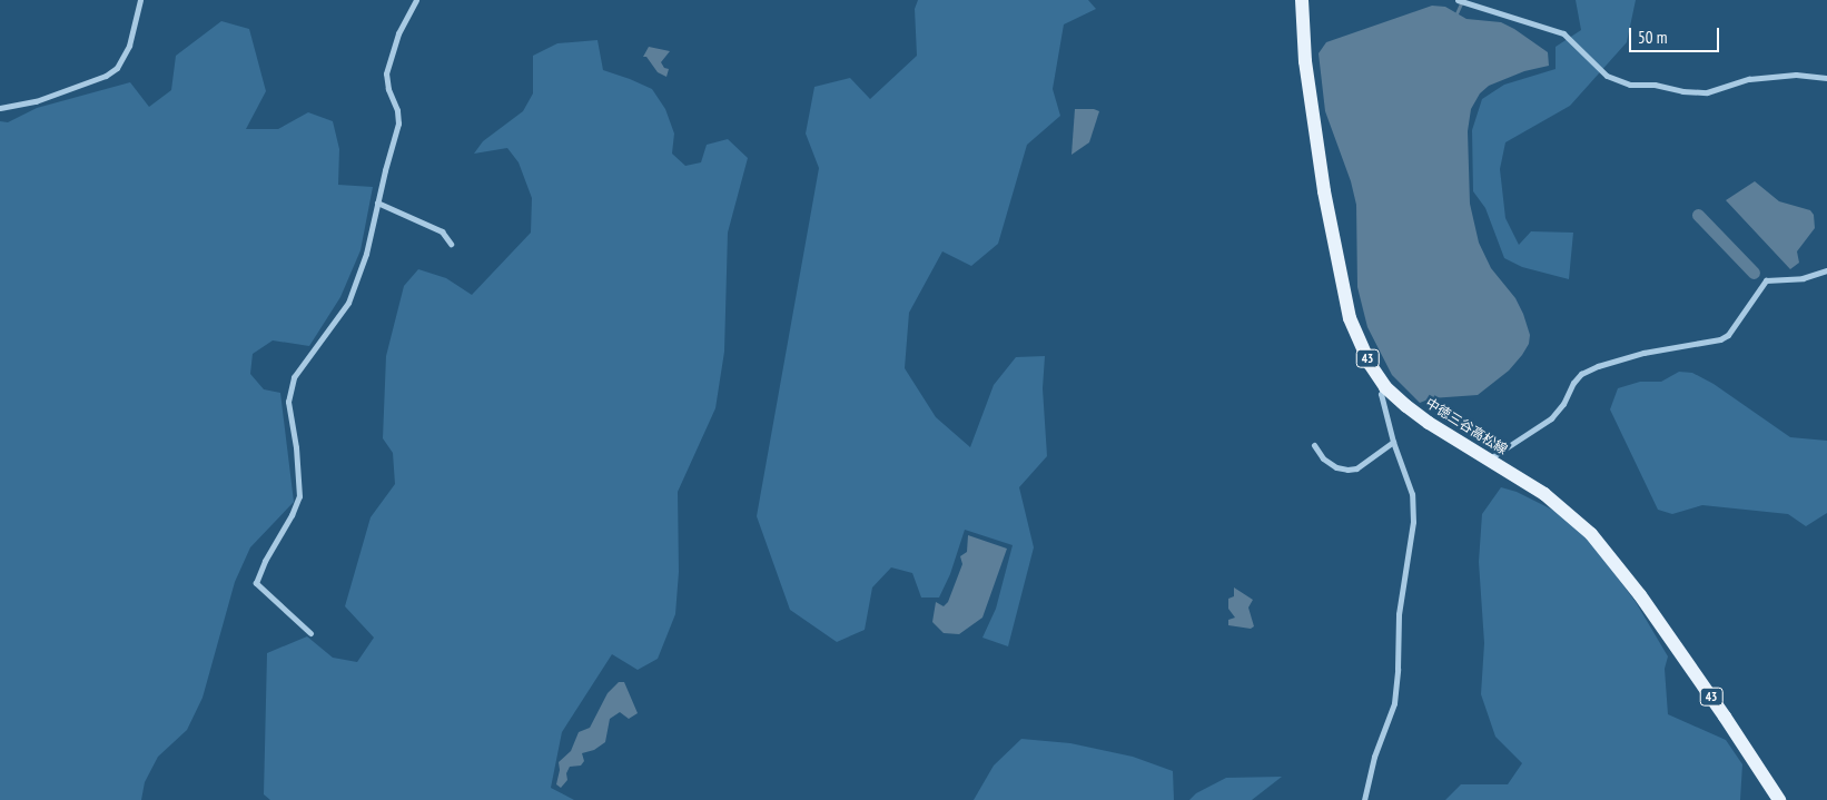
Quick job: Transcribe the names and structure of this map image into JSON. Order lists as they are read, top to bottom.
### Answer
{
  "streets": {
    "main road": ["43", "中徳三谷高松線"]
  },
  "scale_bar": "50 m"
}
